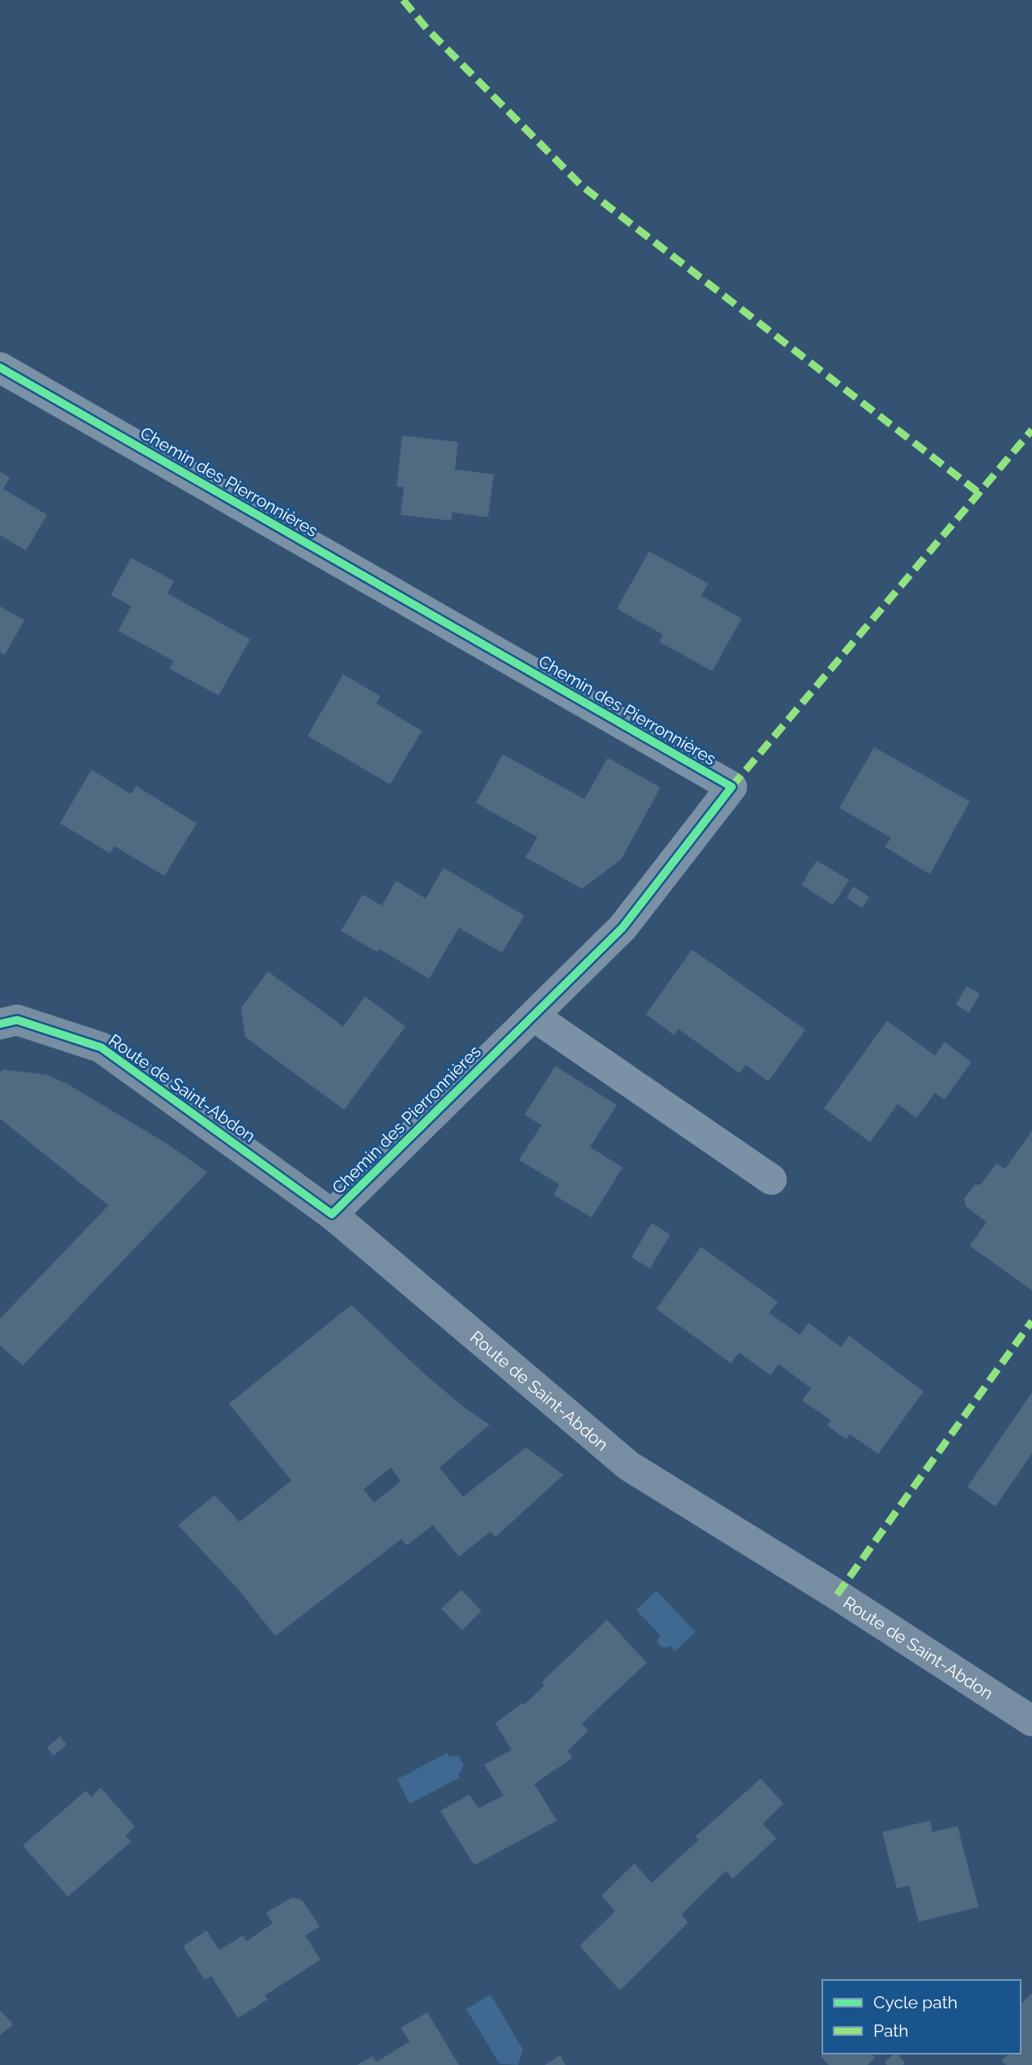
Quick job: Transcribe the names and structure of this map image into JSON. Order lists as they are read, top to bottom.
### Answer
{
  "streets": {
    "main road": ["Route de Saint-Abdon"],
    "street": ["Chemin des Pierronnières"]
  },
  "crossings": [
    ["Chemin des Pierronnières", "Route de Saint-Abdon"]
  ],
  "legend": ["Cycle path", "Path"]
}
